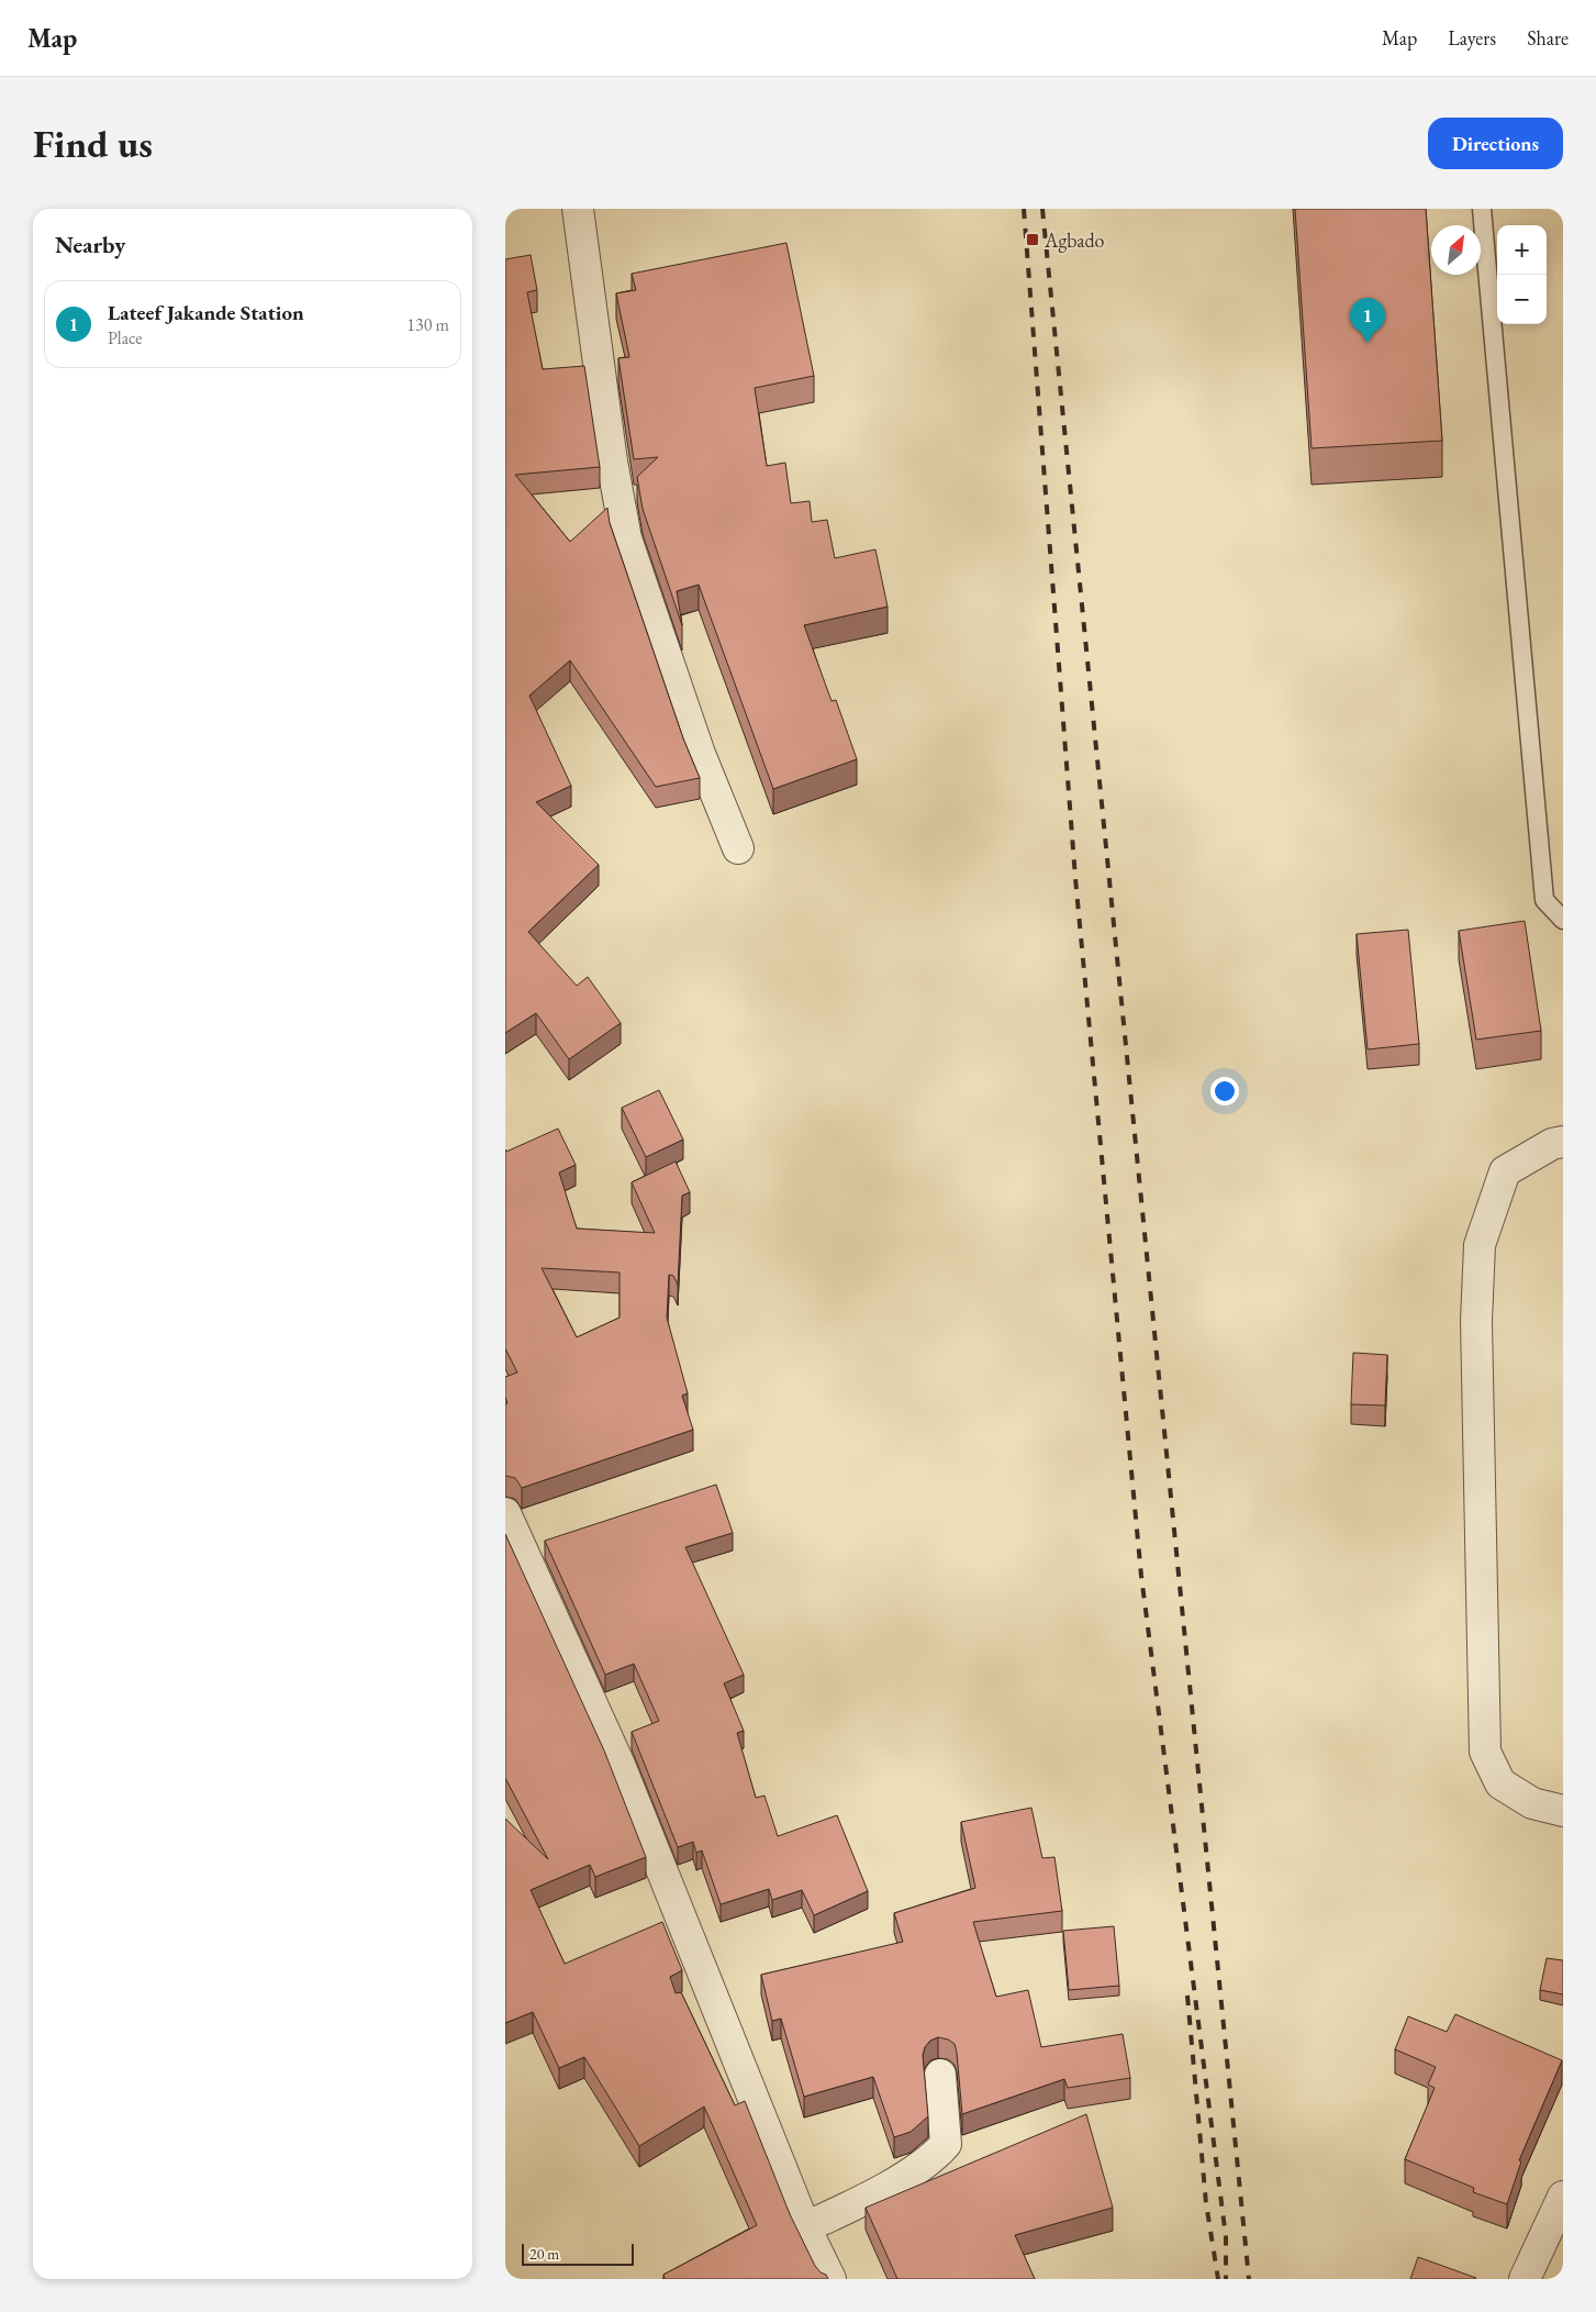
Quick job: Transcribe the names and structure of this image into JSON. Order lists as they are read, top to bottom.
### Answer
{
  "places": {
    "transit": ["Agbado"]
  },
  "scale_bar": "20 m",
  "north": "top right",
  "page": {
    "header": "Map",
    "nav": ["Map", "Layers", "Share"],
    "buttons": "Directions",
    "title": "Find us",
    "heading": "Nearby",
    "map_buttons": ["+", "−"],
    "list": [
      {
        "mark": "1",
        "name": "Lateef Jakande Station",
        "note": "Place",
        "value": "130 m"
      }
    ],
    "pins": "1",
    "scale": "20 m"
  }
}
